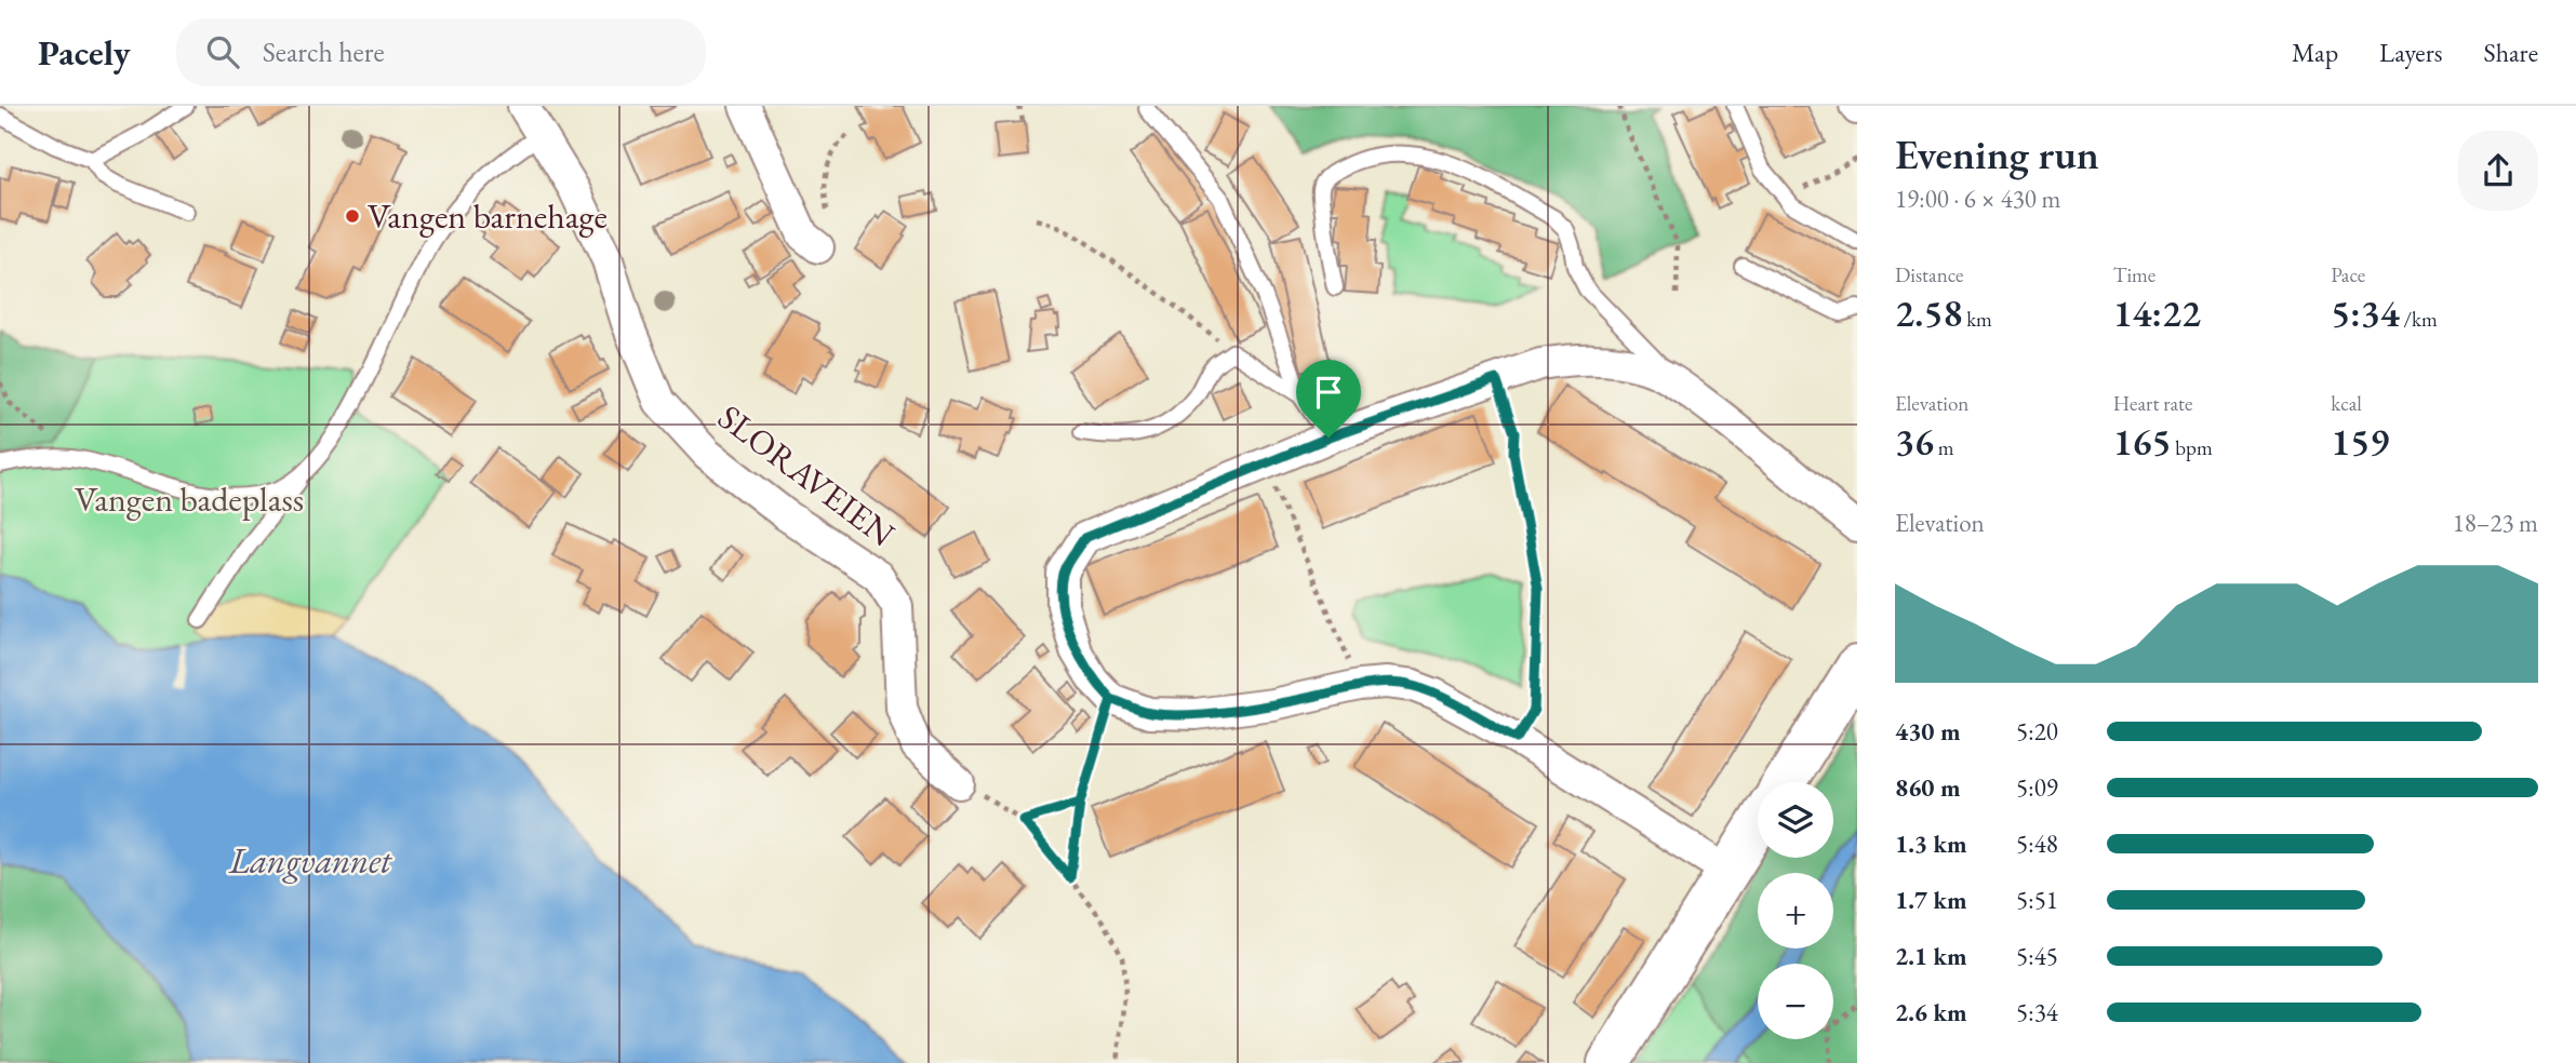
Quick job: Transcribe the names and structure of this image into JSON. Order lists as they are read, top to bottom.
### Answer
{
  "streets": {
    "street": ["SLORAVEIEN"]
  },
  "water": ["Langvannet"],
  "parks": ["Vangen badeplass"],
  "places": ["Vangen barnehage"],
  "page": {
    "header": "Pacely",
    "search": "Search here",
    "nav": ["Map", "Layers", "Share"],
    "heading": ["Evening run", "19:00 · 6 × 430 m"],
    "stats": [
      ["Distance", "2.58 km"],
      ["Time", "14:22"],
      ["Pace", "5:34 /km"],
      ["Elevation", "36 m"],
      ["Heart rate", "165 bpm"],
      ["kcal", "159"]
    ],
    "chart": ["Elevation", "18–23 m"],
    "list": [
      {
        "name": "430 m",
        "note": "5:20"
      },
      {
        "name": "860 m",
        "note": "5:09"
      },
      {
        "name": "1.3 km",
        "note": "5:48"
      },
      {
        "name": "1.7 km",
        "note": "5:51"
      },
      {
        "name": "2.1 km",
        "note": "5:45"
      },
      {
        "name": "2.6 km",
        "note": "5:34"
      }
    ],
    "map_buttons": ["+", "−"]
  }
}
